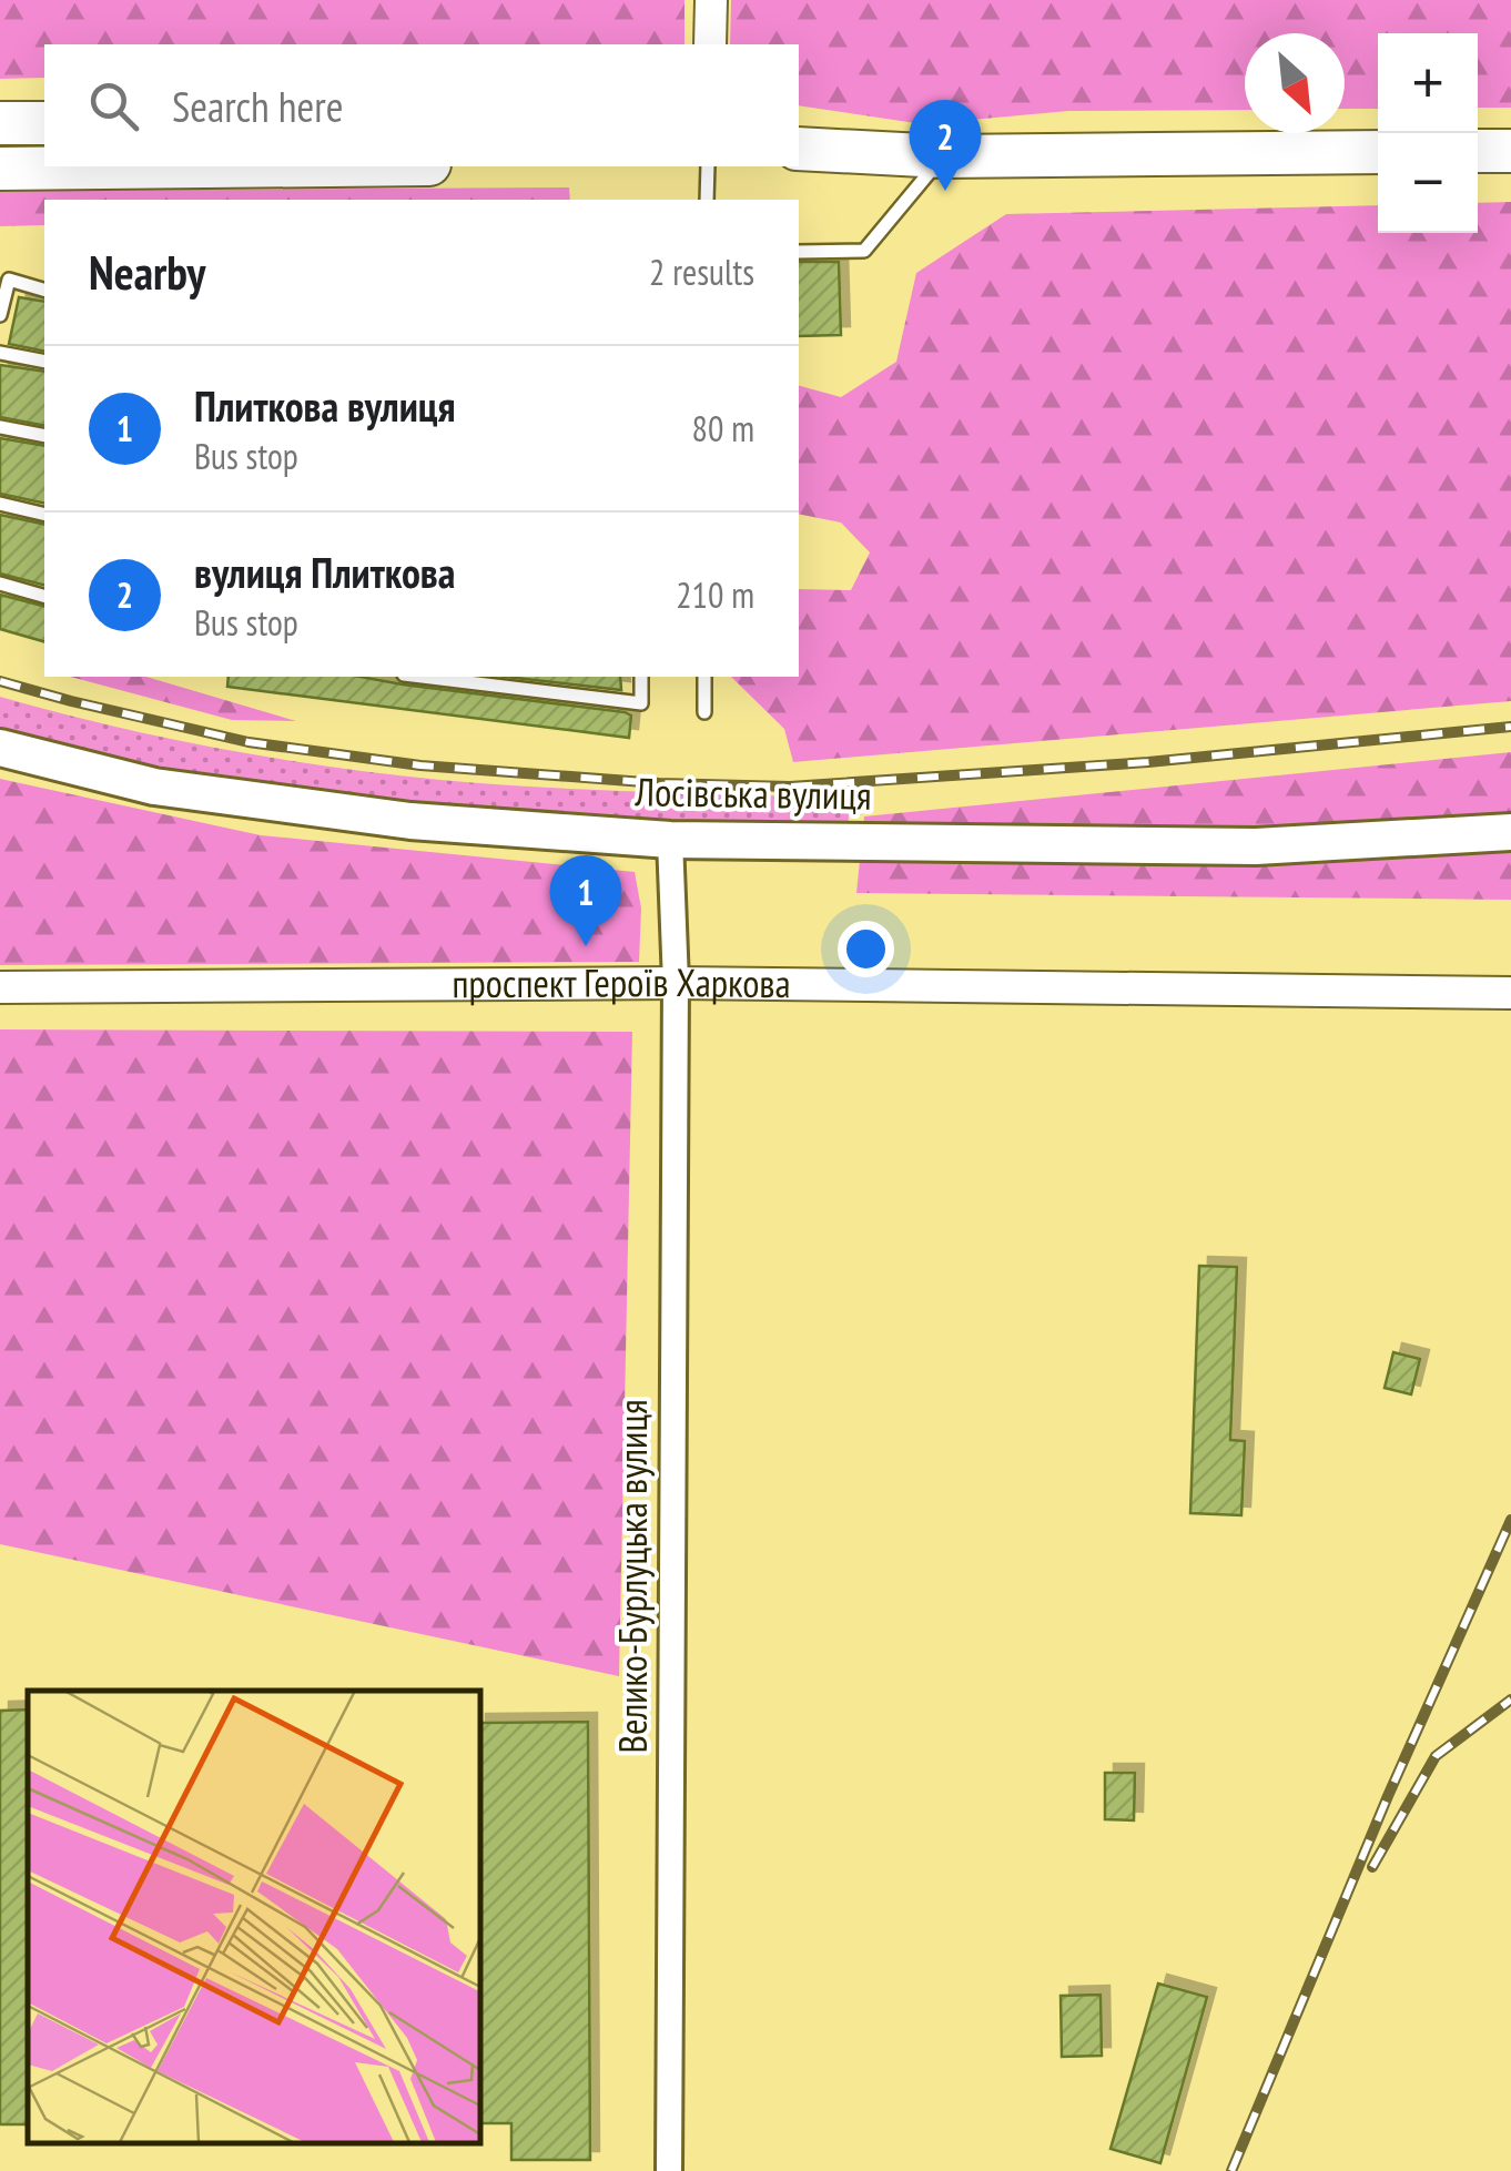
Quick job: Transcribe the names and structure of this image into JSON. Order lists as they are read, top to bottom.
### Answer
{
  "streets": {
    "main road": ["Лосівська вулиця"],
    "street": ["проспект Героїв Харкова", "Велико-Бурлуцька вулиця"]
  },
  "crossings": [
    ["Лосівська вулиця", "Велико-Бурлуцька вулиця"],
    ["проспект Героїв Харкова", "Велико-Бурлуцька вулиця"]
  ],
  "north": "bottom right",
  "page": {
    "map_buttons": ["+", "−"],
    "search": "Search here",
    "pins": ["2", "1"],
    "heading": ["Nearby", "2 results"],
    "list": [
      {
        "mark": "1",
        "name": "Плиткова вулиця",
        "note": "Bus stop",
        "value": "80 m"
      },
      {
        "mark": "2",
        "name": "вулиця Плиткова",
        "note": "Bus stop",
        "value": "210 m"
      }
    ]
  }
}
